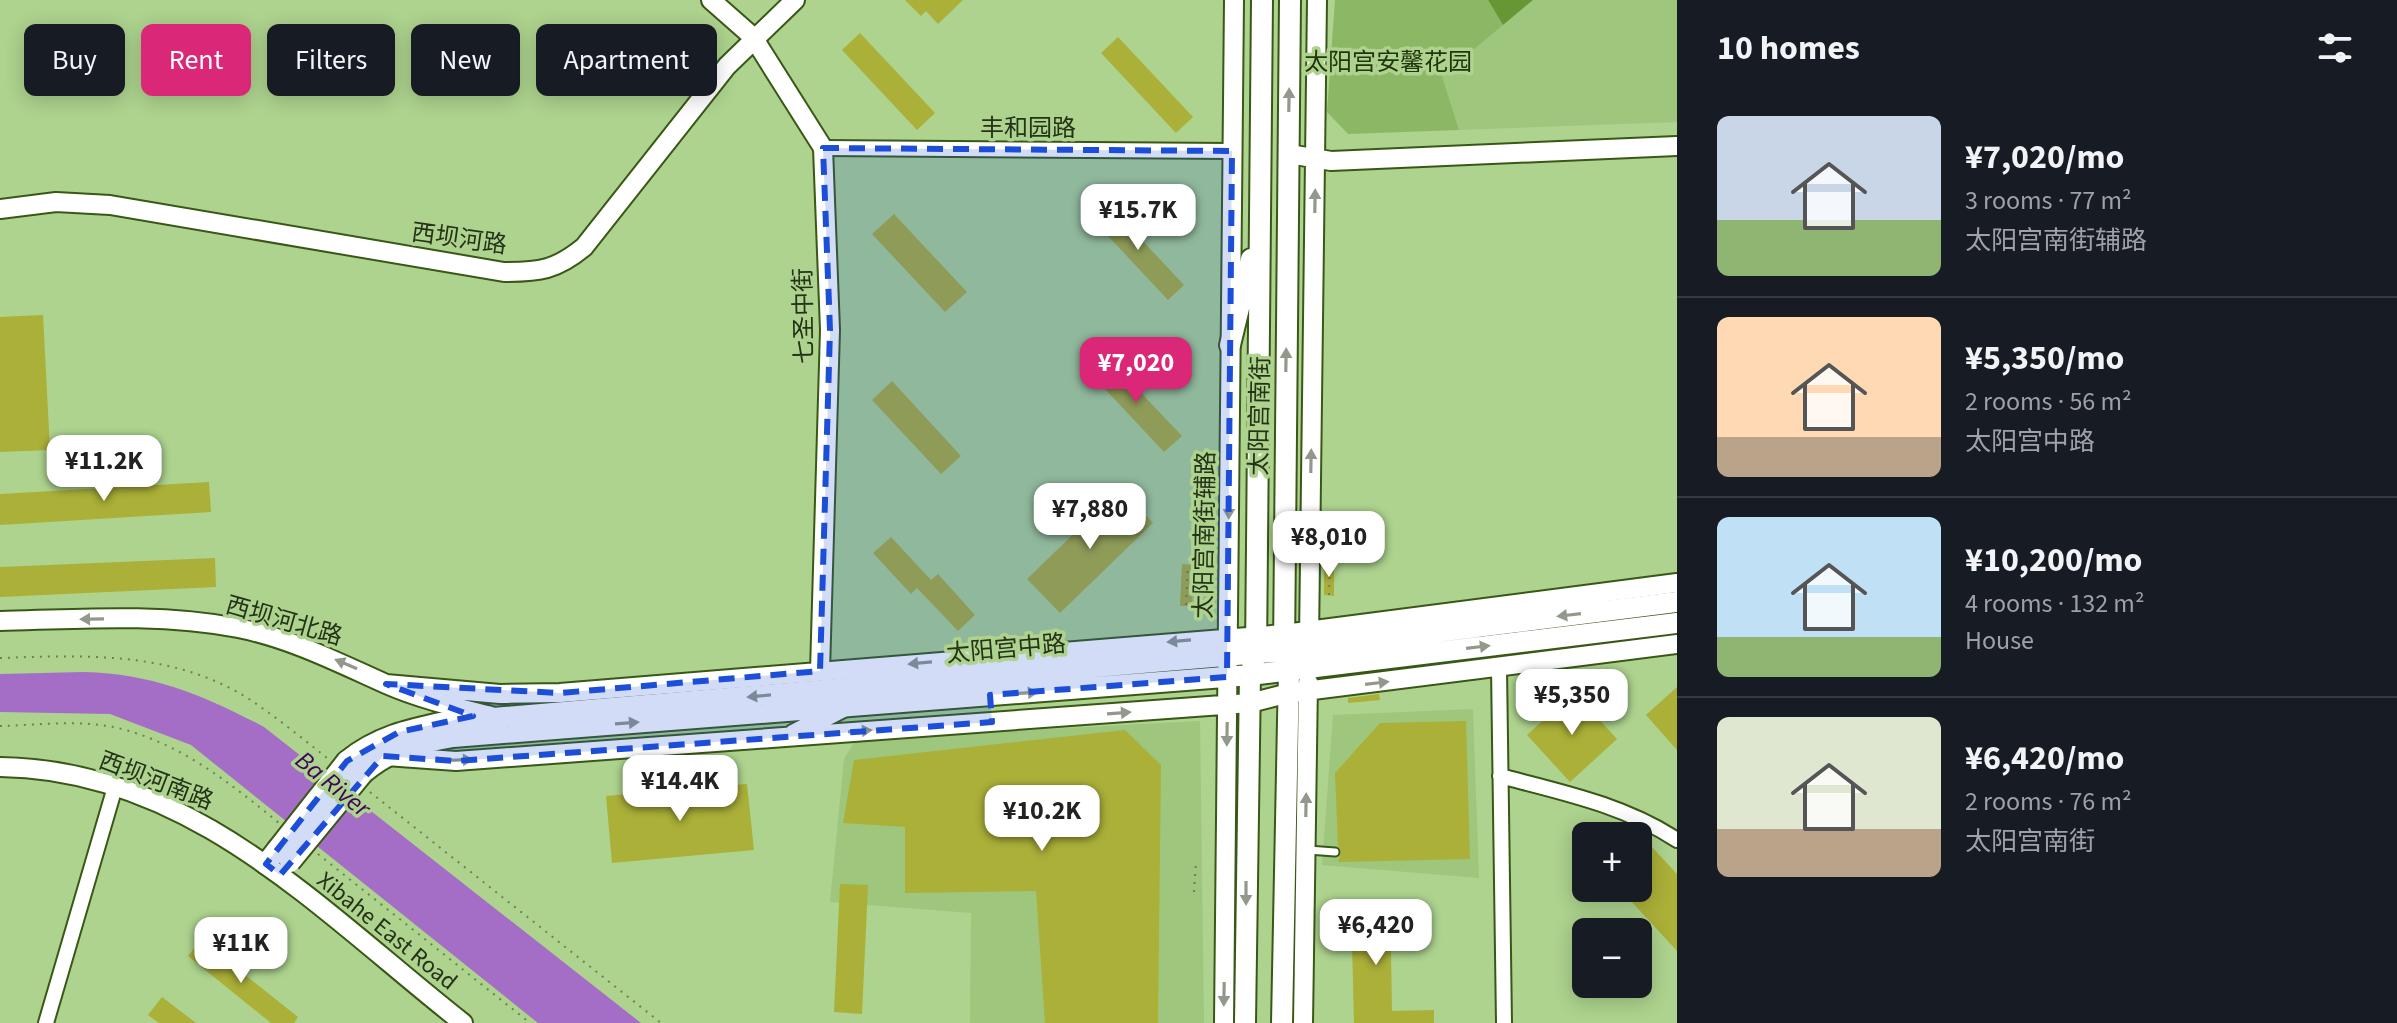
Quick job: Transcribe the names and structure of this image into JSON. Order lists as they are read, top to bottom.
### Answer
{
  "streets": {
    "main road": ["太阳宫南街", "太阳宫中路"],
    "street": [
      "丰和园路",
      "西坝河路",
      "七圣中街",
      "太阳宫南街辅路",
      "西坝河北路",
      "西坝河南路",
      "Xibahe East Road"
    ]
  },
  "crossings": [
    ["丰和园路", "七圣中街"],
    ["丰和园路", "太阳宫南街辅路"],
    ["七圣中街", "太阳宫中路"],
    ["太阳宫南街", "太阳宫中路"],
    ["太阳宫南街辅路", "太阳宫中路"],
    ["西坝河北路", "太阳宫中路"],
    ["西坝河南路", "Xibahe East Road"]
  ],
  "one_way": ["太阳宫南街辅路", "西坝河北路"],
  "water": ["Ba River"],
  "parks": ["太阳宫安馨花园"],
  "page": {
    "heading": "10 homes",
    "chip": [
      "Buy",
      "Rent",
      "Filters",
      "New",
      "Apartment"
    ],
    "list": [
      {
        "name": "¥7,020/mo",
        "note": "3 rooms · 77 m² · 太阳宫南街辅路"
      },
      {
        "name": "¥5,350/mo",
        "note": "2 rooms · 56 m² · 太阳宫中路"
      },
      {
        "name": "¥10,200/mo",
        "note": "4 rooms · 132 m² · House"
      },
      {
        "name": "¥6,420/mo",
        "note": "2 rooms · 76 m² · 太阳宫南街"
      }
    ],
    "price": [
      "¥15.7K",
      "¥7,020",
      "¥11.2K",
      "¥7,880",
      "¥8,010",
      "¥5,350",
      "¥14.4K",
      "¥10.2K",
      "¥6,420",
      "¥11K"
    ],
    "map_buttons": ["+", "−"]
  }
}
